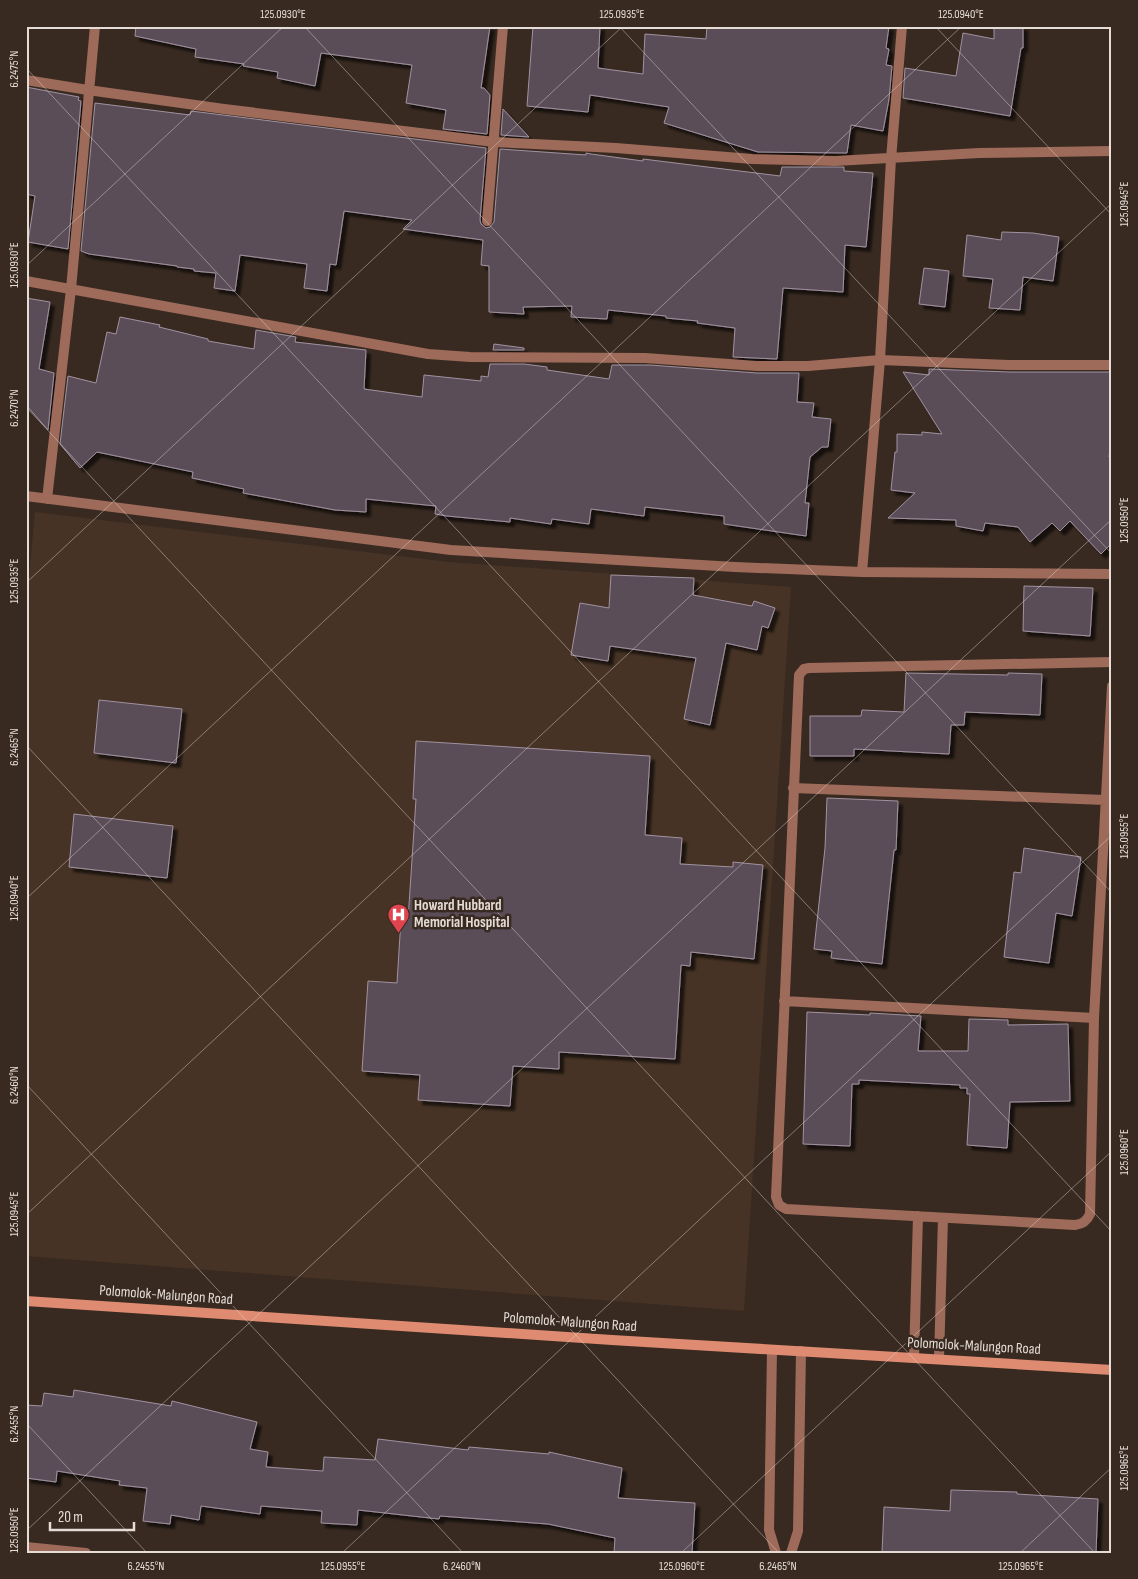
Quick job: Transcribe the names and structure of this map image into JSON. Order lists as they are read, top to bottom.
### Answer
{
  "streets": {
    "main road": ["Polomolok-Malungon Road"]
  },
  "places": {
    "hospital": ["Howard Hubbard Memorial Hospital"]
  },
  "scale_bar": "20 m",
  "coordinates": [
    "125.0930°E",
    "125.0935°E",
    "125.0940°E",
    "6.2475°N",
    "125.0945°E",
    "6.2470°N",
    "125.0950°E",
    "6.2465°N",
    "125.0955°E",
    "6.2460°N",
    "125.0960°E",
    "6.2455°N",
    "125.0965°E"
  ]
}
